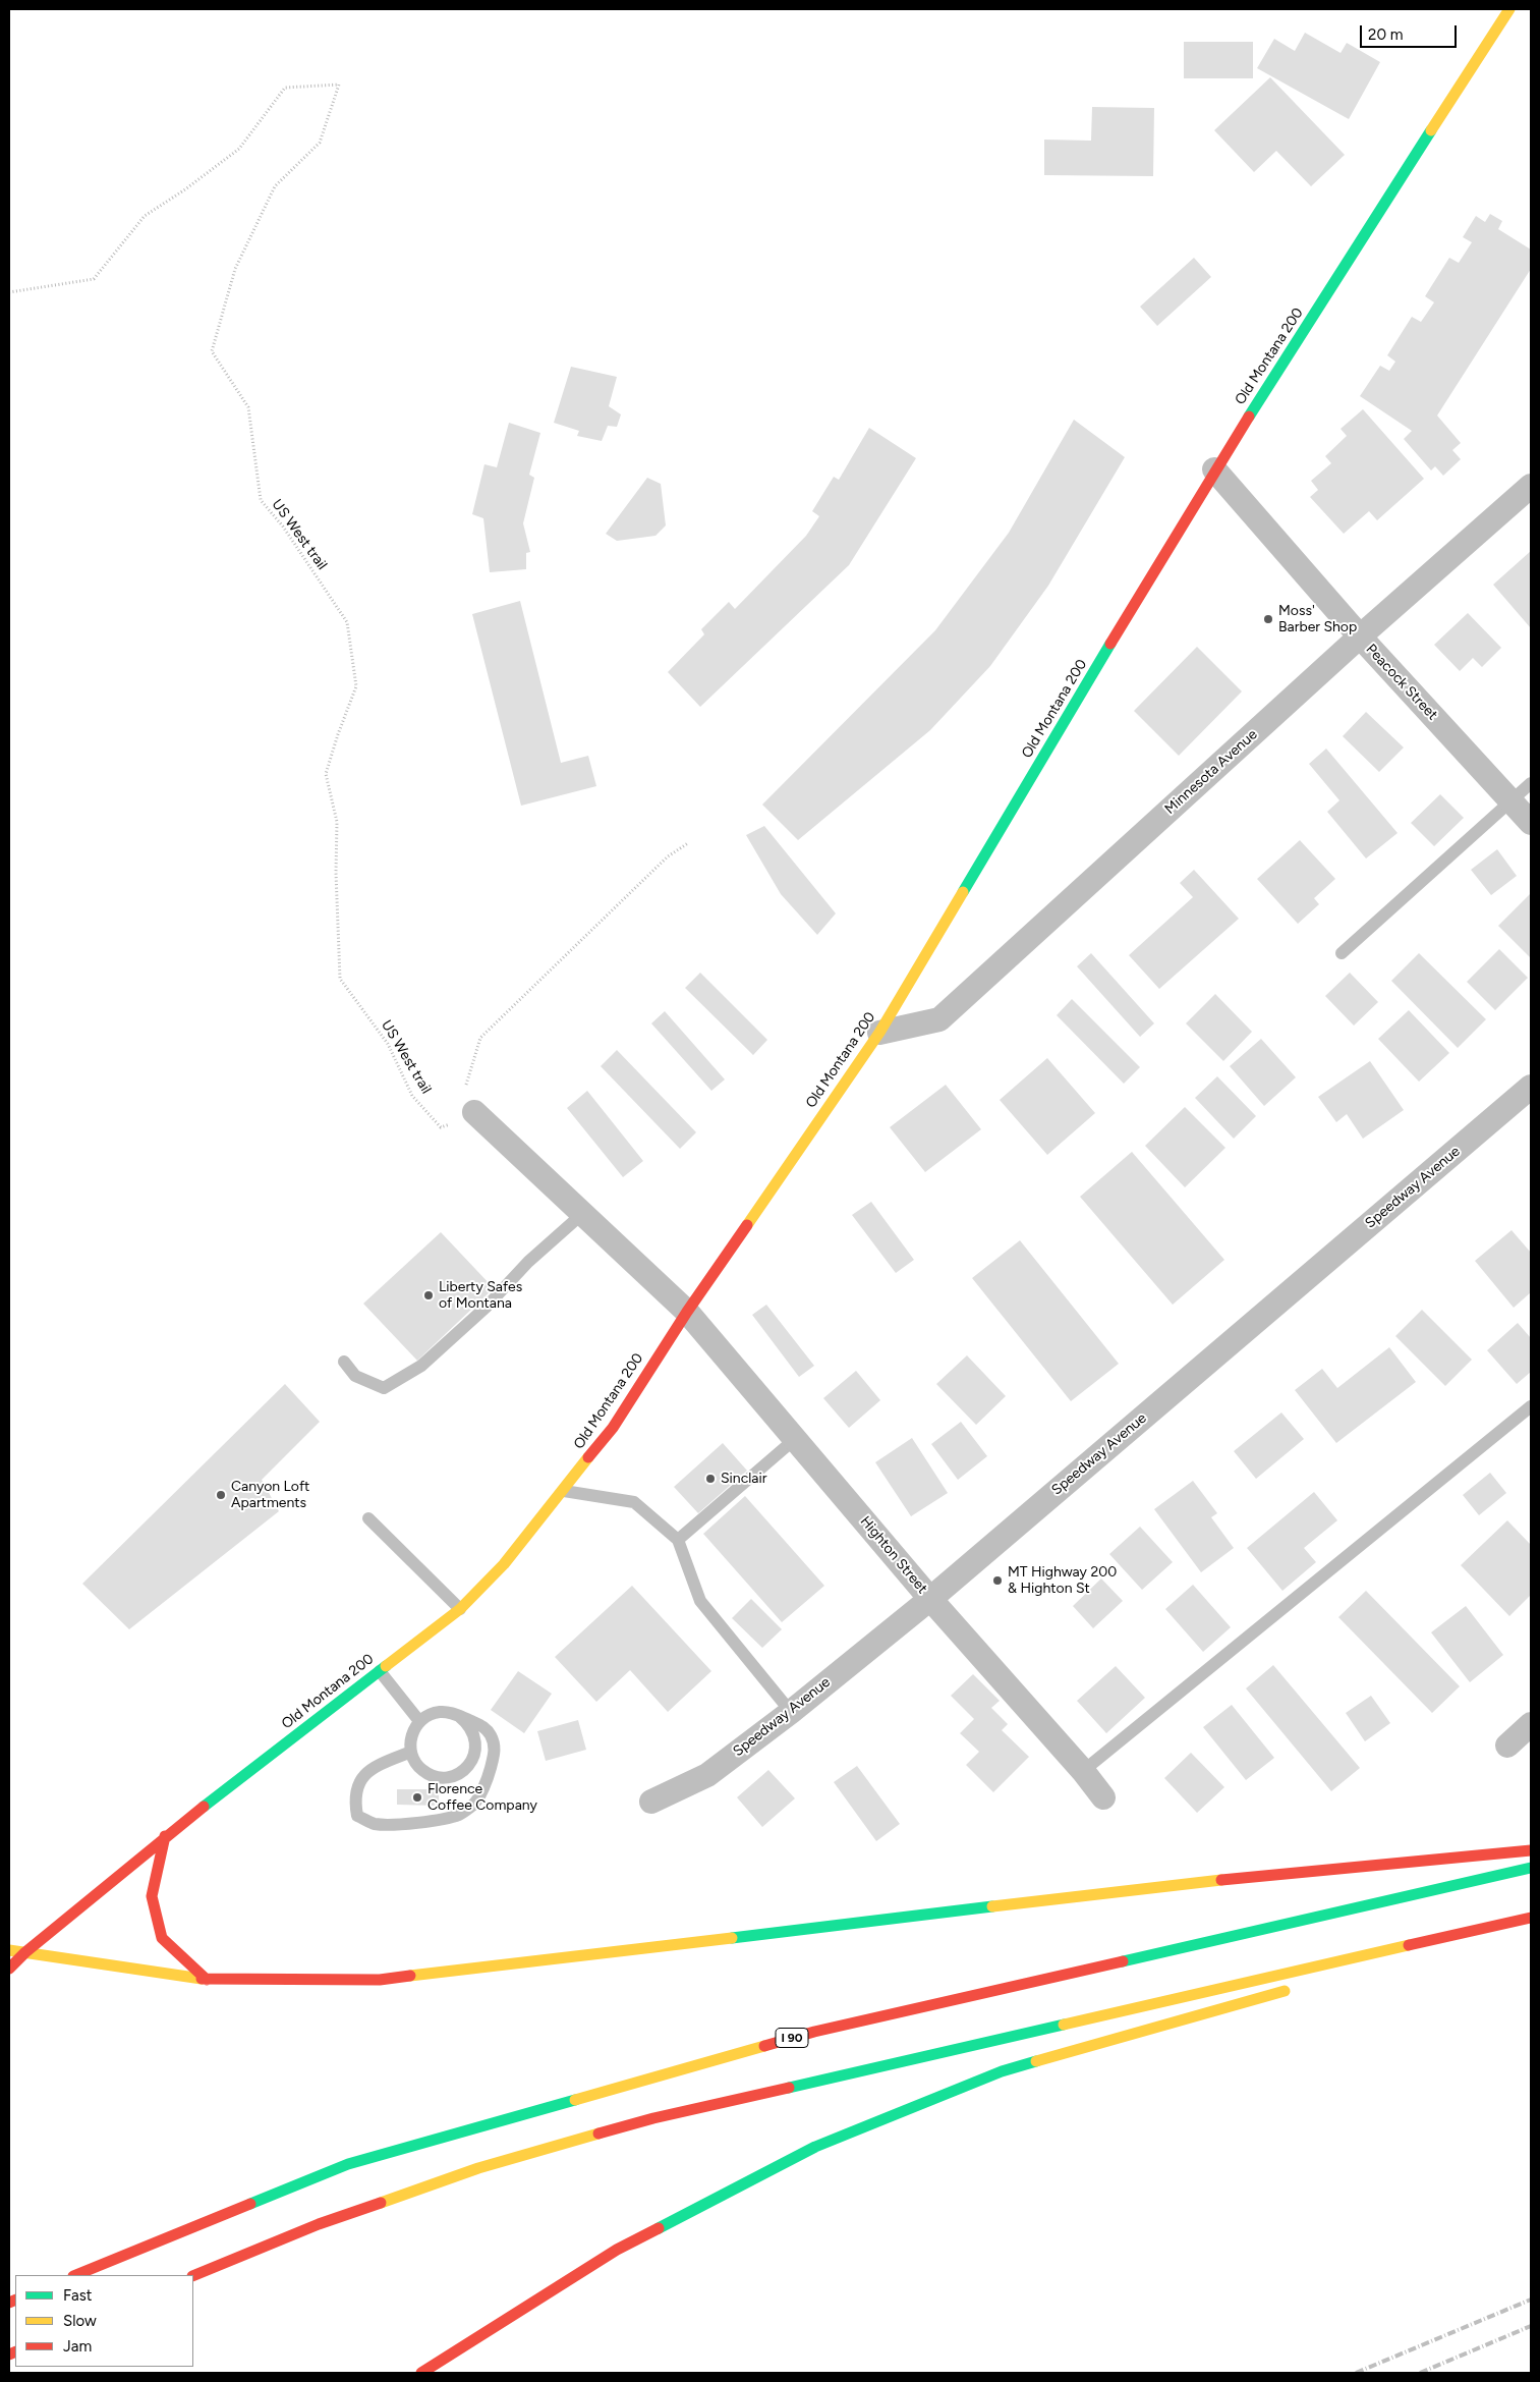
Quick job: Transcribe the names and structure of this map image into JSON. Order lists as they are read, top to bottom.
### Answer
{
  "streets": {
    "main road": ["Old Montana 200", "I 90"],
    "street": [
      "Peacock Street",
      "Minnesota Avenue",
      "Speedway Avenue",
      "Highton Street"
    ],
    "path": ["US West trail"]
  },
  "crossings": [
    ["Old Montana 200", "Peacock Street"],
    ["Old Montana 200", "Minnesota Avenue"],
    ["Old Montana 200", "Highton Street"],
    ["US West trail", "Highton Street"],
    ["Peacock Street", "Minnesota Avenue"],
    ["Speedway Avenue", "Highton Street"]
  ],
  "places": [
    "Moss' Barber Shop",
    "Liberty Safes of Montana",
    "Sinclair",
    "Canyon Loft Apartments",
    "MT Highway 200 & Highton St",
    "Florence Coffee Company"
  ],
  "legend": ["Fast", "Slow", "Jam"],
  "scale_bar": "20 m"
}
